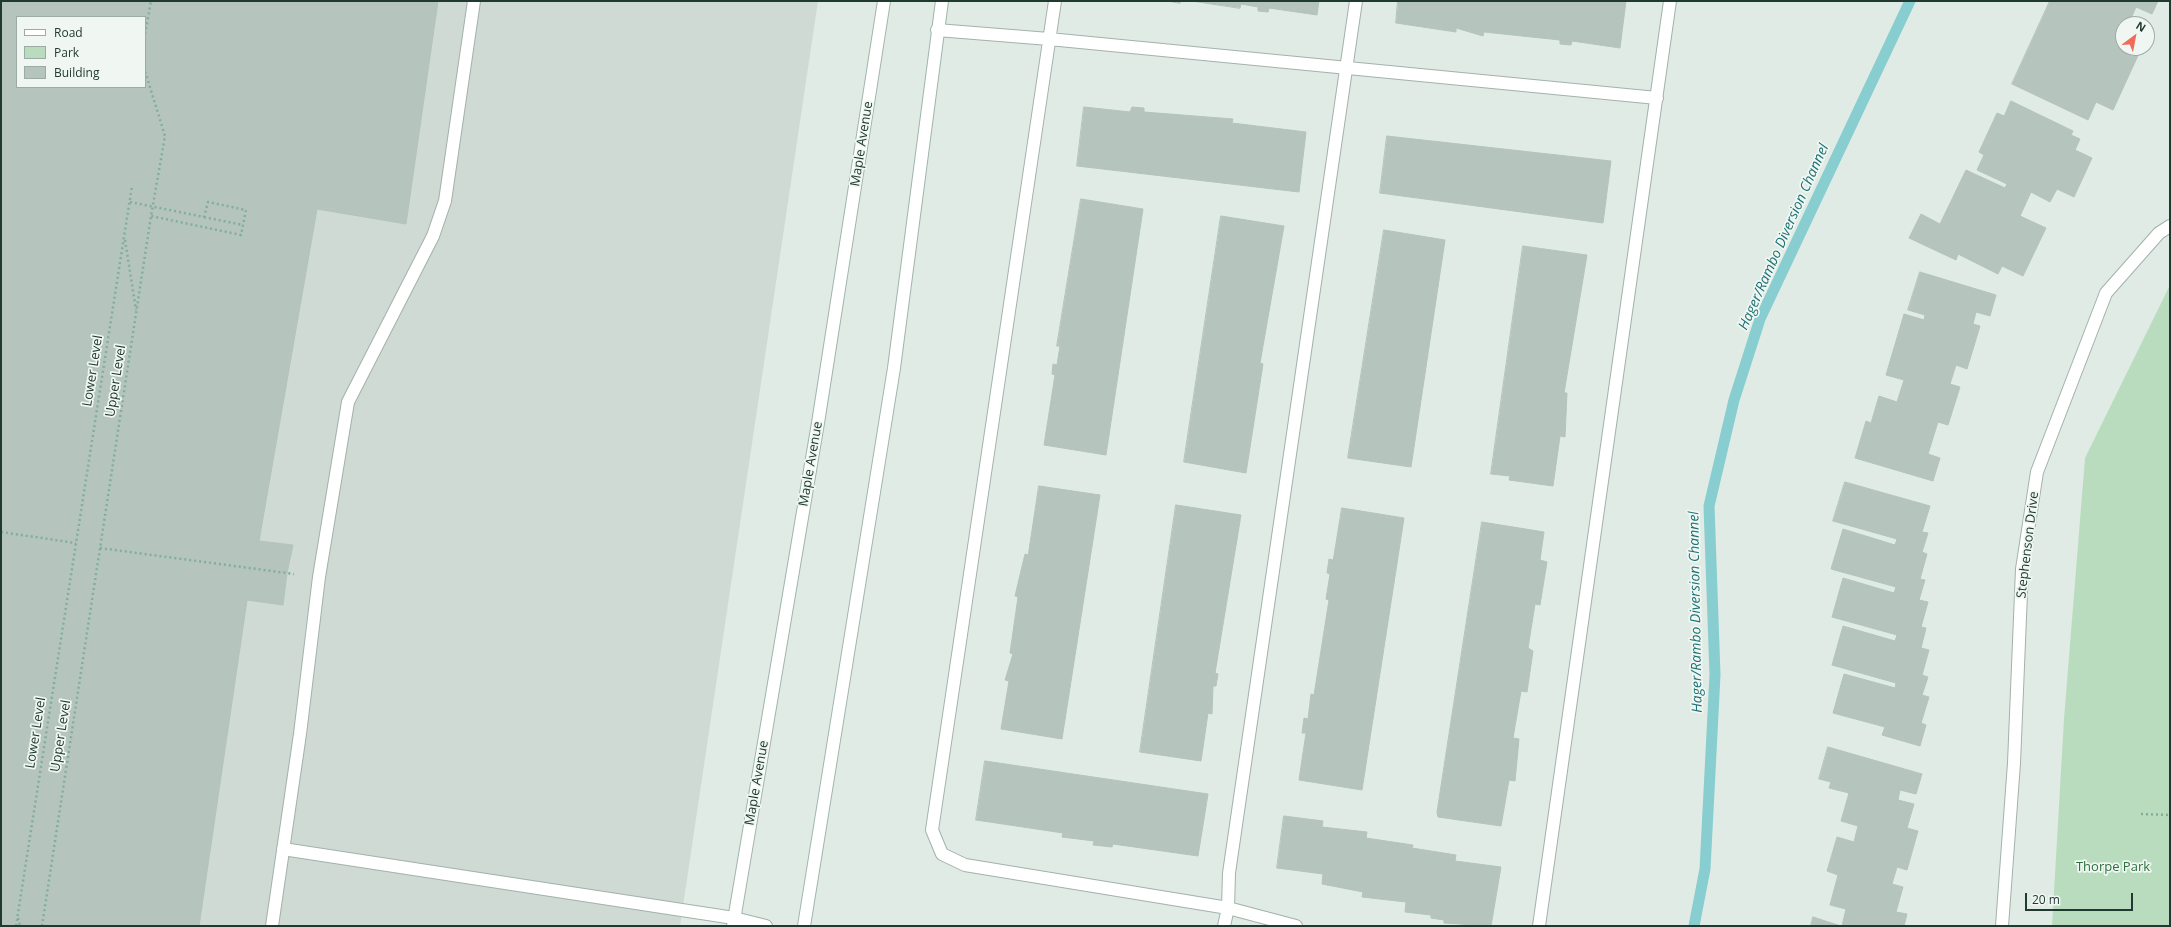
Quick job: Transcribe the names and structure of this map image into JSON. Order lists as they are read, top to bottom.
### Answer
{
  "streets": {
    "main road": ["Maple Avenue", "Stephenson Drive"],
    "path": ["Lower Level", "Upper Level"]
  },
  "water": ["Hager/Rambo Diversion Channel"],
  "parks": ["Thorpe Park"],
  "legend": ["Road", "Park", "Building"],
  "scale_bar": "20 m",
  "north": "top right"
}
